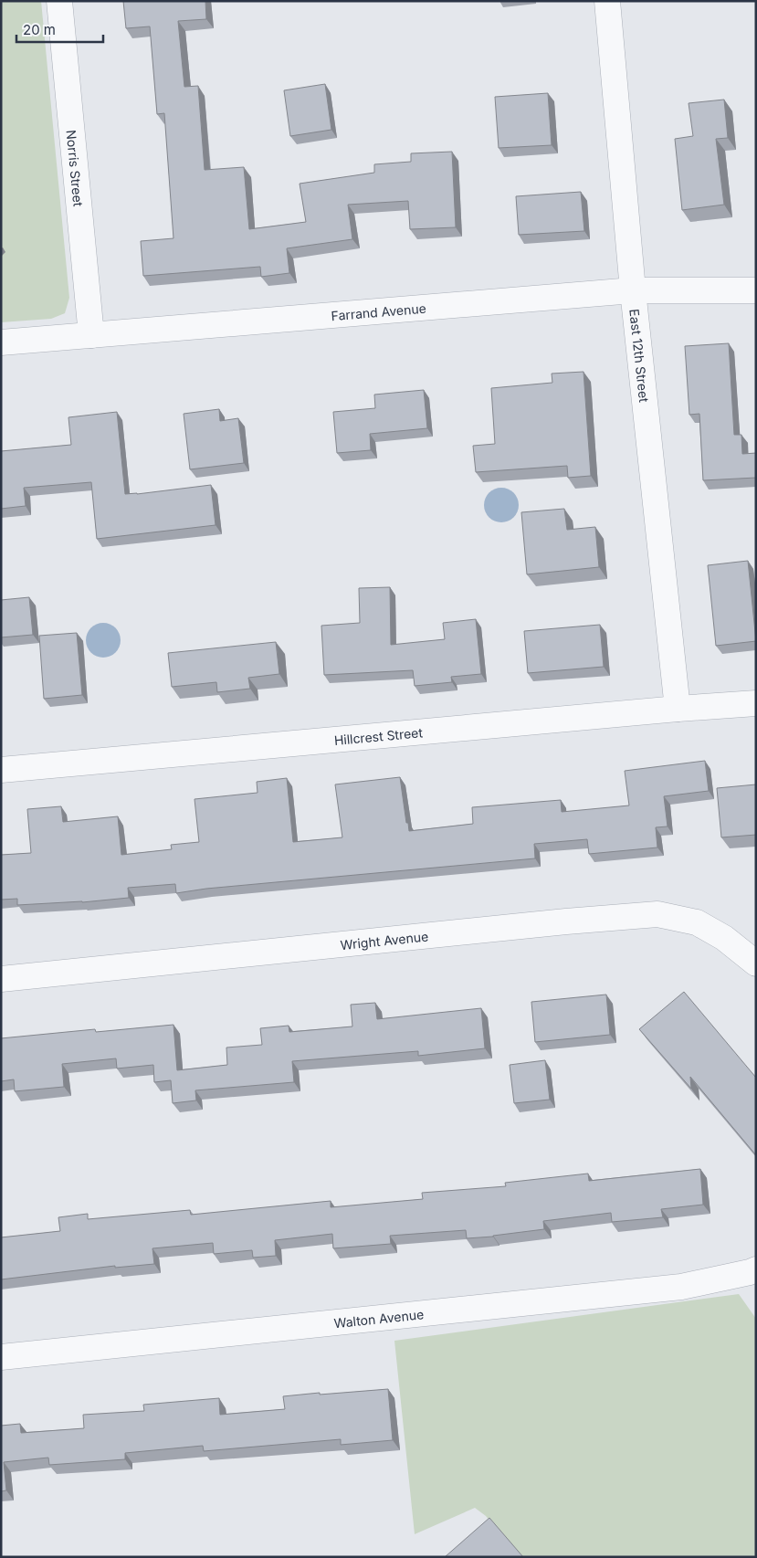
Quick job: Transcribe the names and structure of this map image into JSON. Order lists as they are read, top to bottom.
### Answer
{
  "streets": {
    "street": [
      "Norris Street",
      "Farrand Avenue",
      "East 12th Street",
      "Hillcrest Street",
      "Wright Avenue",
      "Walton Avenue"
    ]
  },
  "crossings": [
    ["Norris Street", "Farrand Avenue"],
    ["Farrand Avenue", "East 12th Street"],
    ["East 12th Street", "Hillcrest Street"]
  ],
  "scale_bar": "20 m"
}
